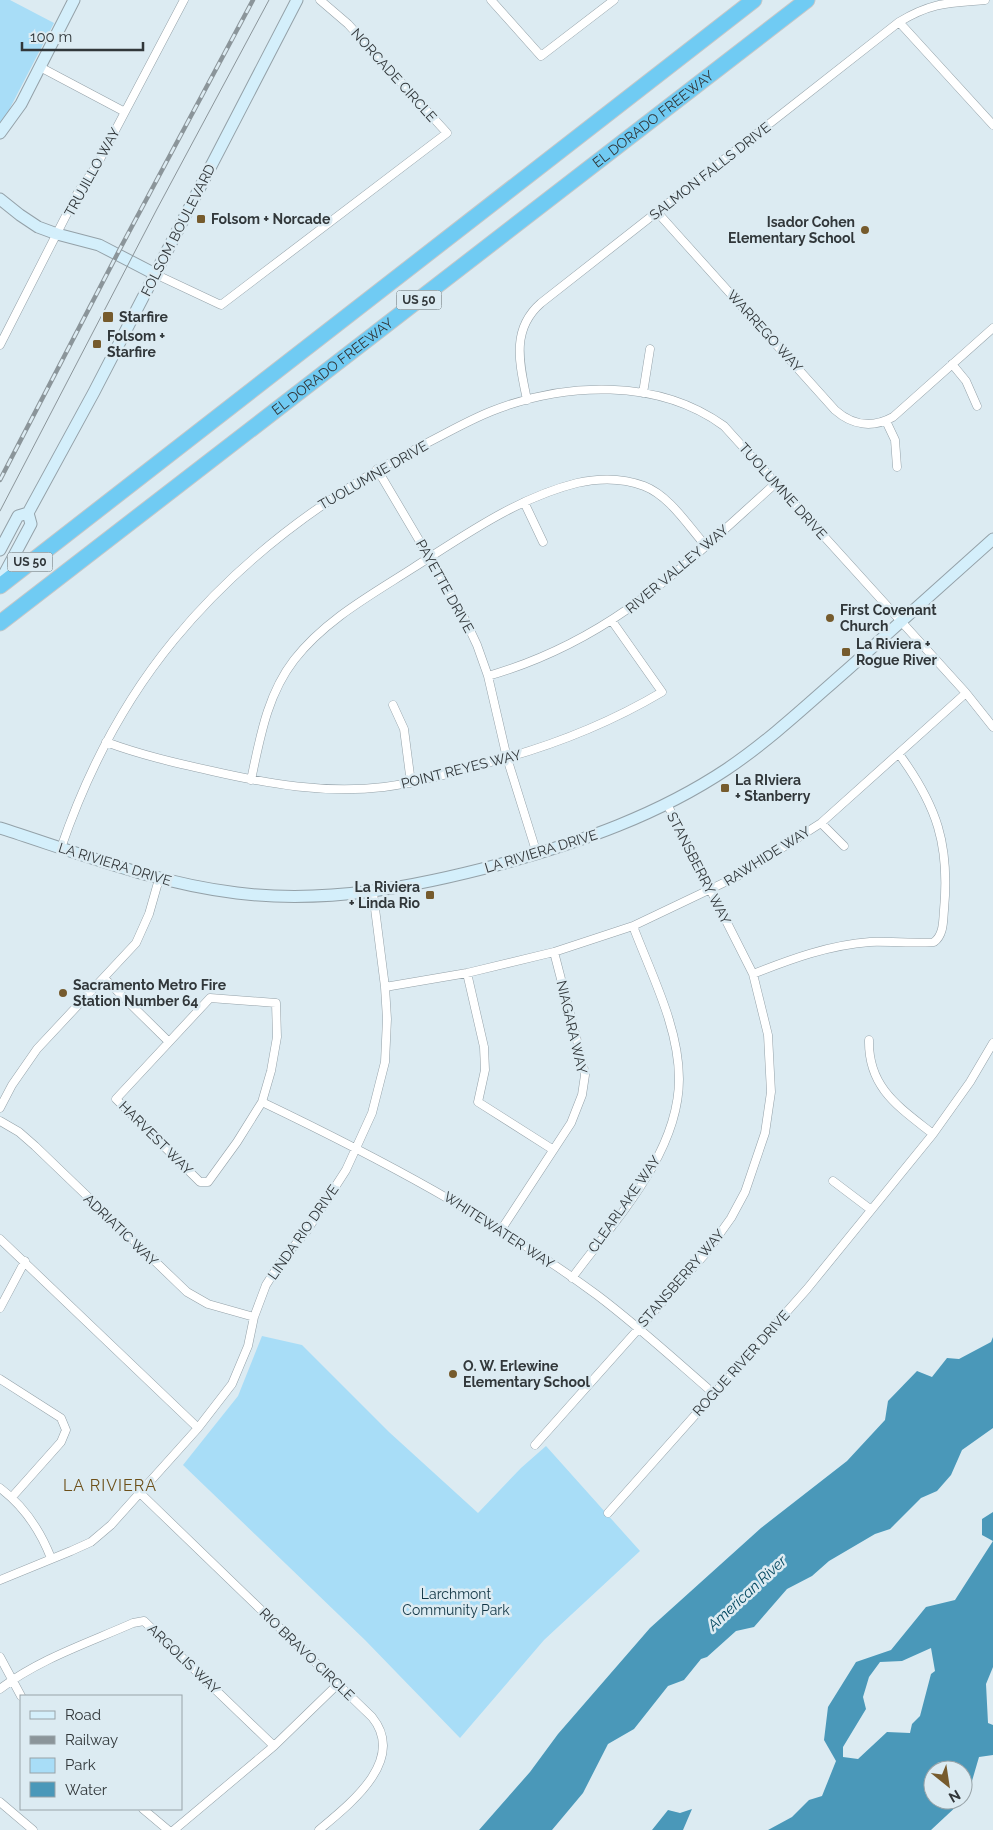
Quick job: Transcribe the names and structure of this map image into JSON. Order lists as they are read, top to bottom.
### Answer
{
  "streets": {
    "highway": ["EL DORADO FREEWAY", "US 50"],
    "street": [
      "NORCADE CIRCLE",
      "SALMON FALLS DRIVE",
      "TRUJILLO WAY",
      "FOLSOM BOULEVARD",
      "WARREGO WAY",
      "TUOLUMNE DRIVE",
      "RIVER VALLEY WAY",
      "PAYETTE DRIVE",
      "POINT REYES WAY",
      "LA RIVIERA DRIVE",
      "RAWHIDE WAY",
      "STANSBERRY WAY",
      "NIAGARA WAY",
      "HARVEST WAY",
      "CLEARLAKE WAY",
      "ADRIATIC WAY",
      "WHITEWATER WAY",
      "LINDA RIO DRIVE",
      "ROGUE RIVER DRIVE",
      "RIO BRAVO CIRCLE",
      "ARGOLIS WAY"
    ]
  },
  "crossings": [
    ["NORCADE CIRCLE", "FOLSOM BOULEVARD"],
    ["SALMON FALLS DRIVE", "WARREGO WAY"],
    ["SALMON FALLS DRIVE", "TUOLUMNE DRIVE"],
    ["FOLSOM BOULEVARD", "US 50"],
    ["TUOLUMNE DRIVE", "RIVER VALLEY WAY"],
    ["TUOLUMNE DRIVE", "PAYETTE DRIVE"],
    ["TUOLUMNE DRIVE", "POINT REYES WAY"],
    ["TUOLUMNE DRIVE", "LA RIVIERA DRIVE"],
    ["RIVER VALLEY WAY", "PAYETTE DRIVE"],
    ["RIVER VALLEY WAY", "POINT REYES WAY"],
    ["PAYETTE DRIVE", "POINT REYES WAY"],
    ["PAYETTE DRIVE", "LA RIVIERA DRIVE"],
    ["LA RIVIERA DRIVE", "STANSBERRY WAY"],
    ["LA RIVIERA DRIVE", "LINDA RIO DRIVE"],
    ["RAWHIDE WAY", "STANSBERRY WAY"],
    ["RAWHIDE WAY", "NIAGARA WAY"],
    ["RAWHIDE WAY", "CLEARLAKE WAY"],
    ["RAWHIDE WAY", "LINDA RIO DRIVE"],
    ["STANSBERRY WAY", "WHITEWATER WAY"],
    ["NIAGARA WAY", "WHITEWATER WAY"],
    ["HARVEST WAY", "WHITEWATER WAY"],
    ["CLEARLAKE WAY", "WHITEWATER WAY"],
    ["ADRIATIC WAY", "LINDA RIO DRIVE"],
    ["WHITEWATER WAY", "LINDA RIO DRIVE"],
    ["WHITEWATER WAY", "ROGUE RIVER DRIVE"],
    ["LINDA RIO DRIVE", "RIO BRAVO CIRCLE"]
  ],
  "districts": ["LA RIVIERA"],
  "water": ["American River"],
  "parks": ["Larchmont Community Park"],
  "places": {
    "transit": [
      "Folsom + Norcade",
      "Starfire",
      "Folsom + Starfire",
      "La Riviera + Rogue River",
      "La RIviera + Stanberry",
      "La Riviera + Linda Rio"
    ],
    "other": [
      "Isador Cohen Elementary School",
      "First Covenant Church",
      "Sacramento Metro Fire Station Number 64",
      "O. W. Erlewine Elementary School"
    ]
  },
  "legend": [
    "Road",
    "Railway",
    "Park",
    "Water"
  ],
  "scale_bar": "100 m",
  "north": "bottom right"
}
